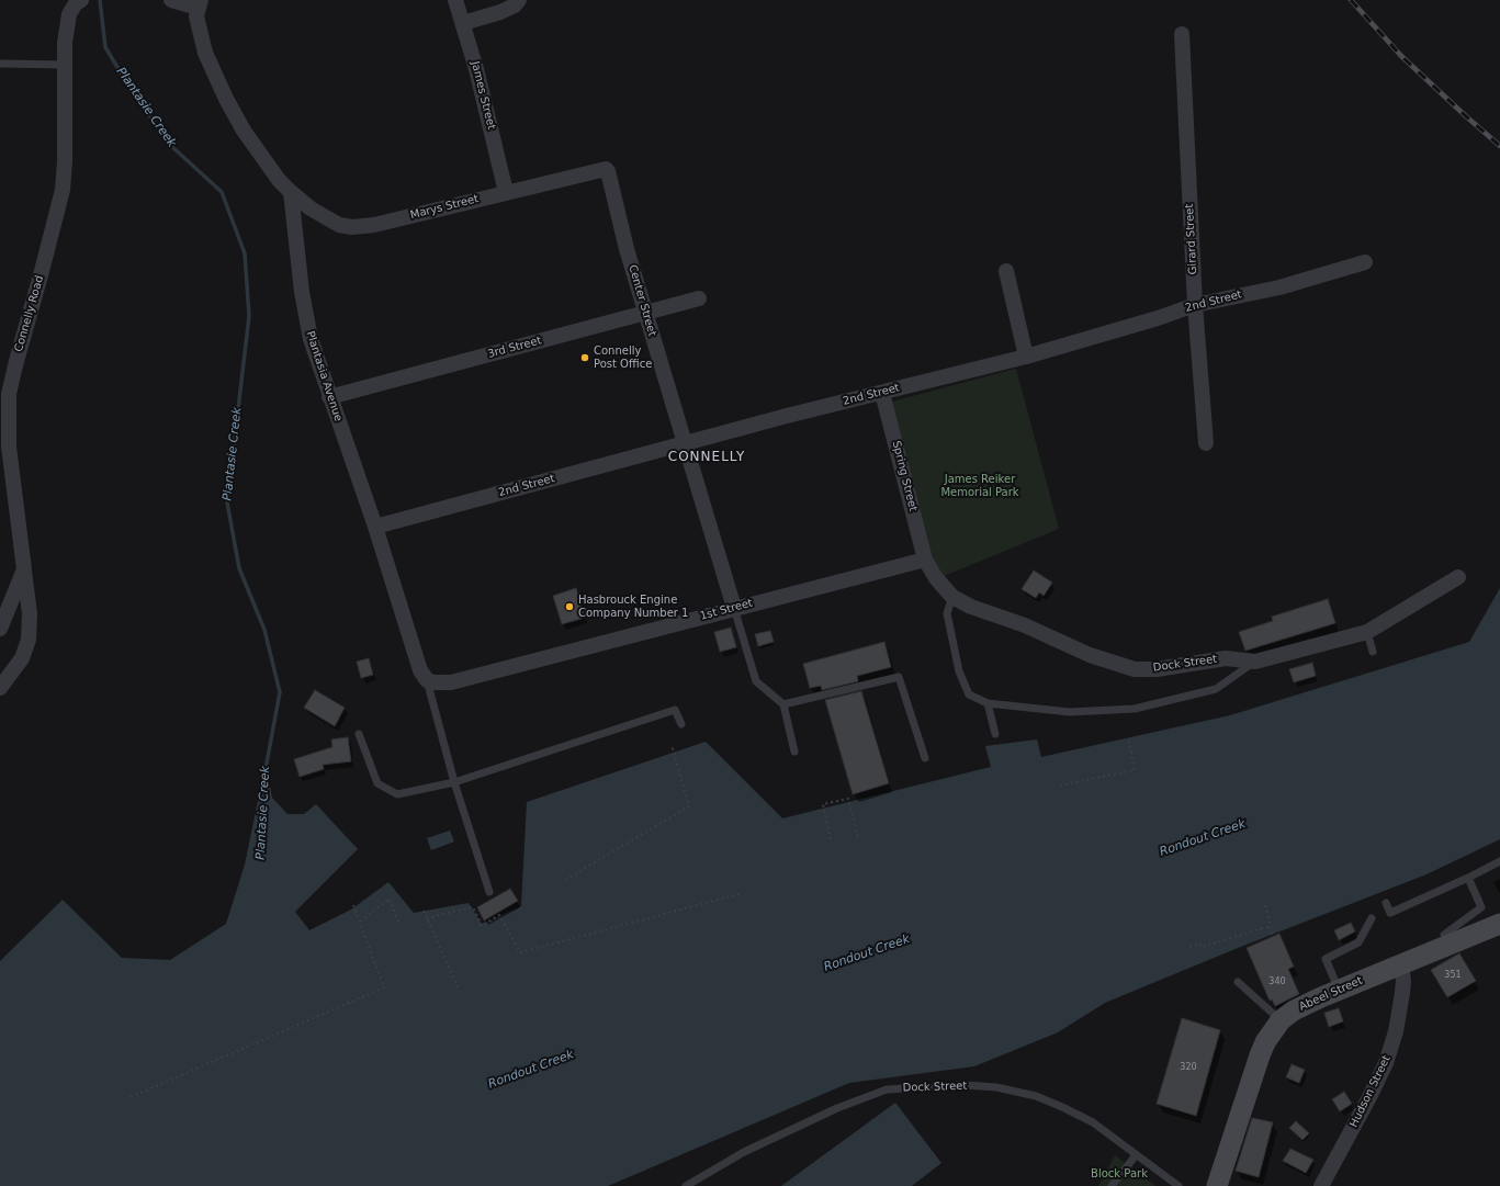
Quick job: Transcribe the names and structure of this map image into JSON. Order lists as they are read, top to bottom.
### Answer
{
  "streets": {
    "street": [
      "James Street",
      "Marys Street",
      "Girard Street",
      "Center Street",
      "2nd Street",
      "Connelly Road",
      "3rd Street",
      "Plantasia Avenue",
      "Spring Street",
      "1st Street",
      "Dock Street",
      "Abeel Street",
      "Hudson Street"
    ]
  },
  "crossings": [
    ["James Street", "Marys Street"],
    ["Marys Street", "Center Street"],
    ["Marys Street", "Plantasia Avenue"],
    ["Girard Street", "2nd Street"],
    ["Center Street", "2nd Street"],
    ["Center Street", "3rd Street"],
    ["Center Street", "1st Street"],
    ["2nd Street", "Plantasia Avenue"],
    ["2nd Street", "Spring Street"],
    ["3rd Street", "Plantasia Avenue"],
    ["Plantasia Avenue", "1st Street"],
    ["Spring Street", "1st Street"],
    ["Spring Street", "Dock Street"],
    ["1st Street", "Dock Street"],
    ["Abeel Street", "Hudson Street"]
  ],
  "districts": ["CONNELLY"],
  "water": ["Plantasie Creek", "Rondout Creek"],
  "parks": ["James Reiker Memorial Park", "Block Park"],
  "places": ["Connelly Post Office", "Hasbrouck Engine Company Number 1"],
  "house_numbers": ["351", "340", "320"]
}
